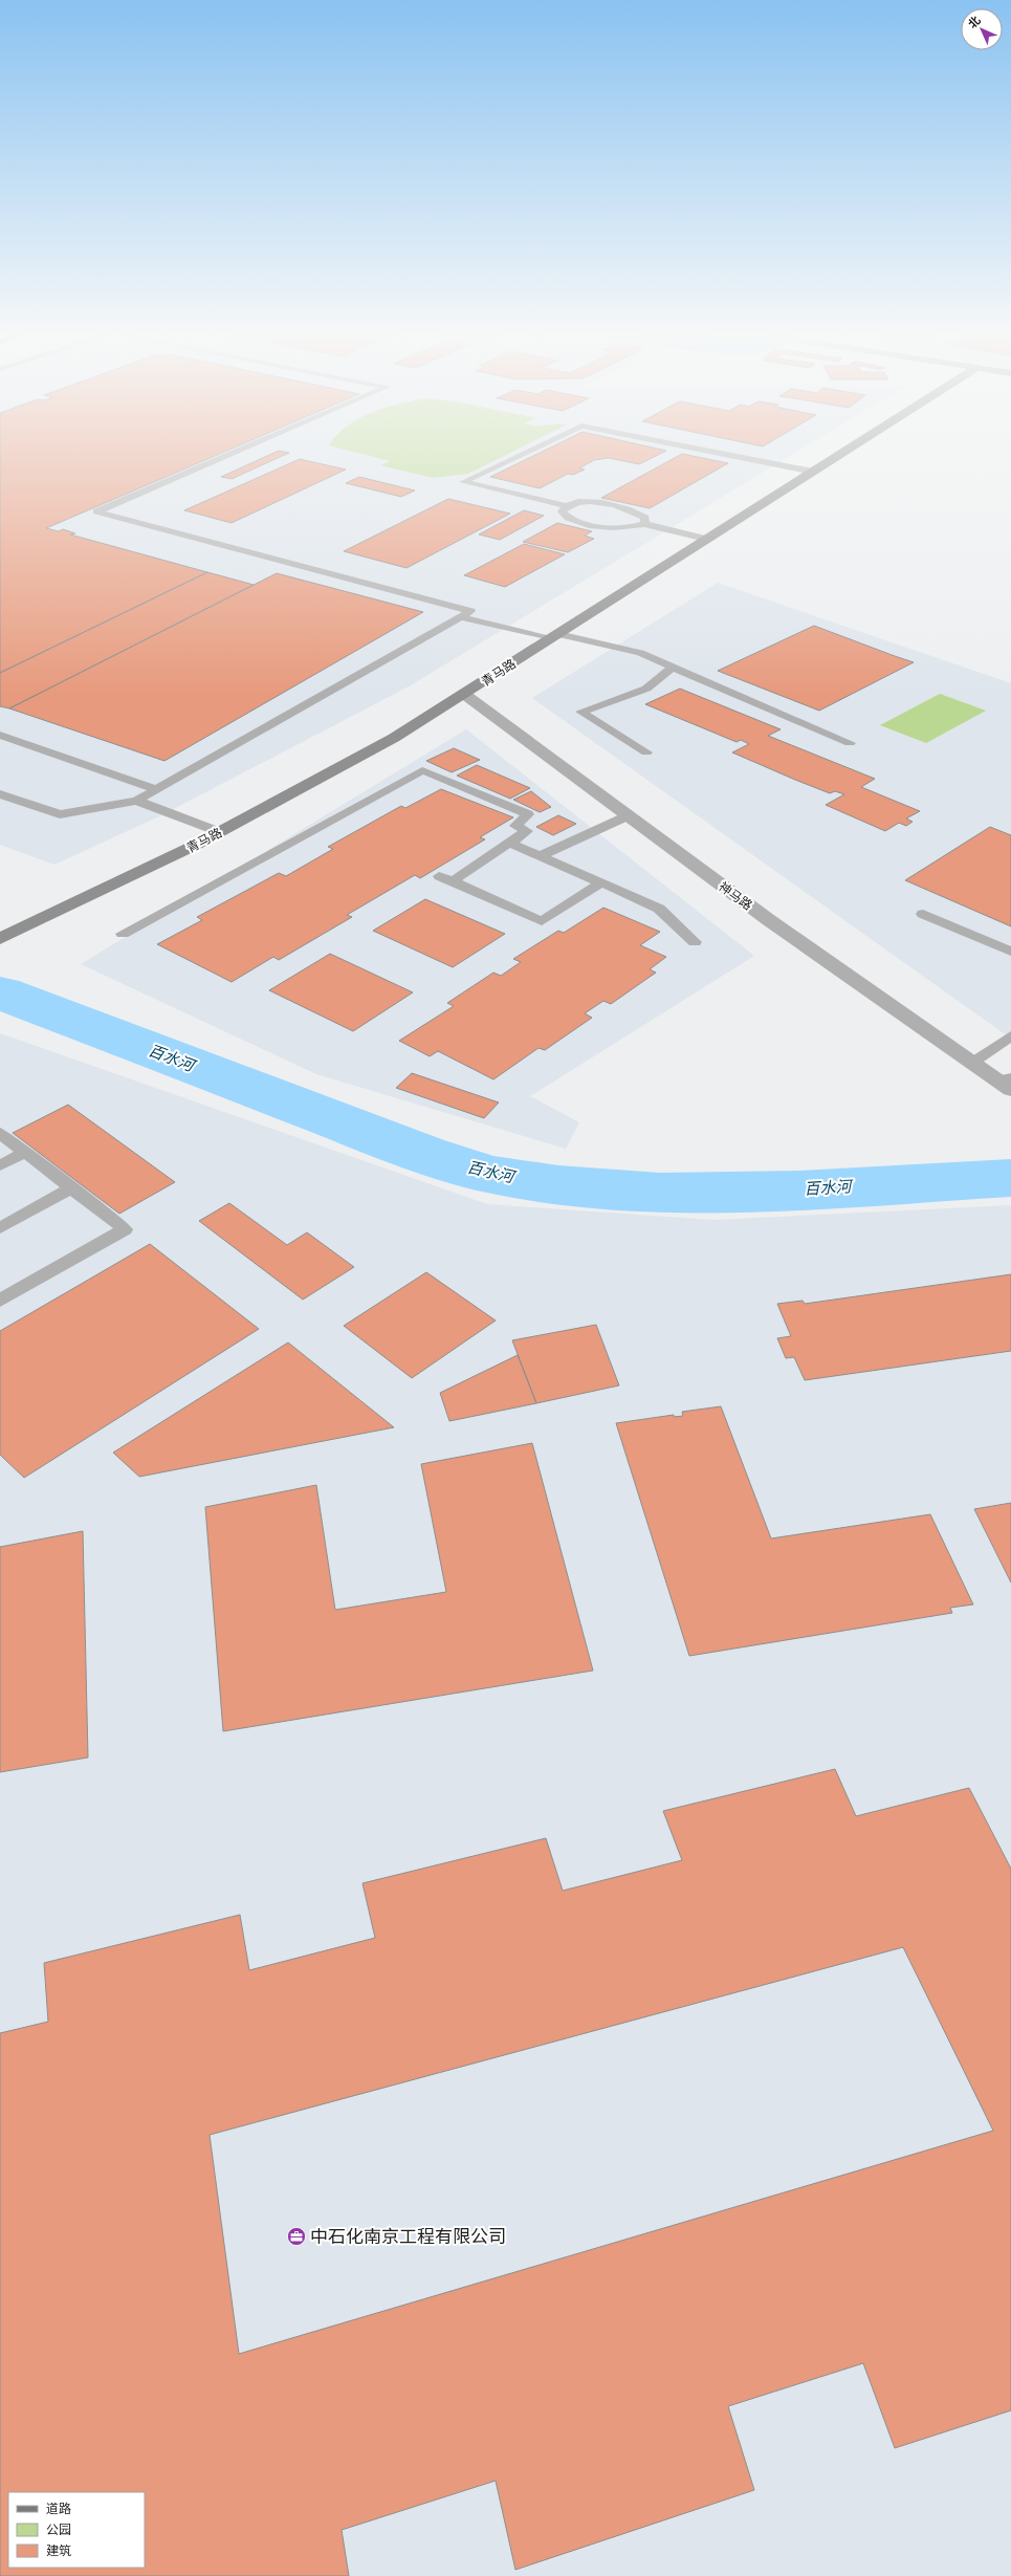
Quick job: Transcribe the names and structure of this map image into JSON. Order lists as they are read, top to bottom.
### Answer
{
  "streets": {
    "street": ["青马路", "神马路"]
  },
  "crossings": [
    ["青马路", "神马路"]
  ],
  "water": ["百水河"],
  "places": {
    "office": ["中石化南京工程有限公司"]
  },
  "legend": ["道路", "公园", "建筑"],
  "north": "top left"
}
